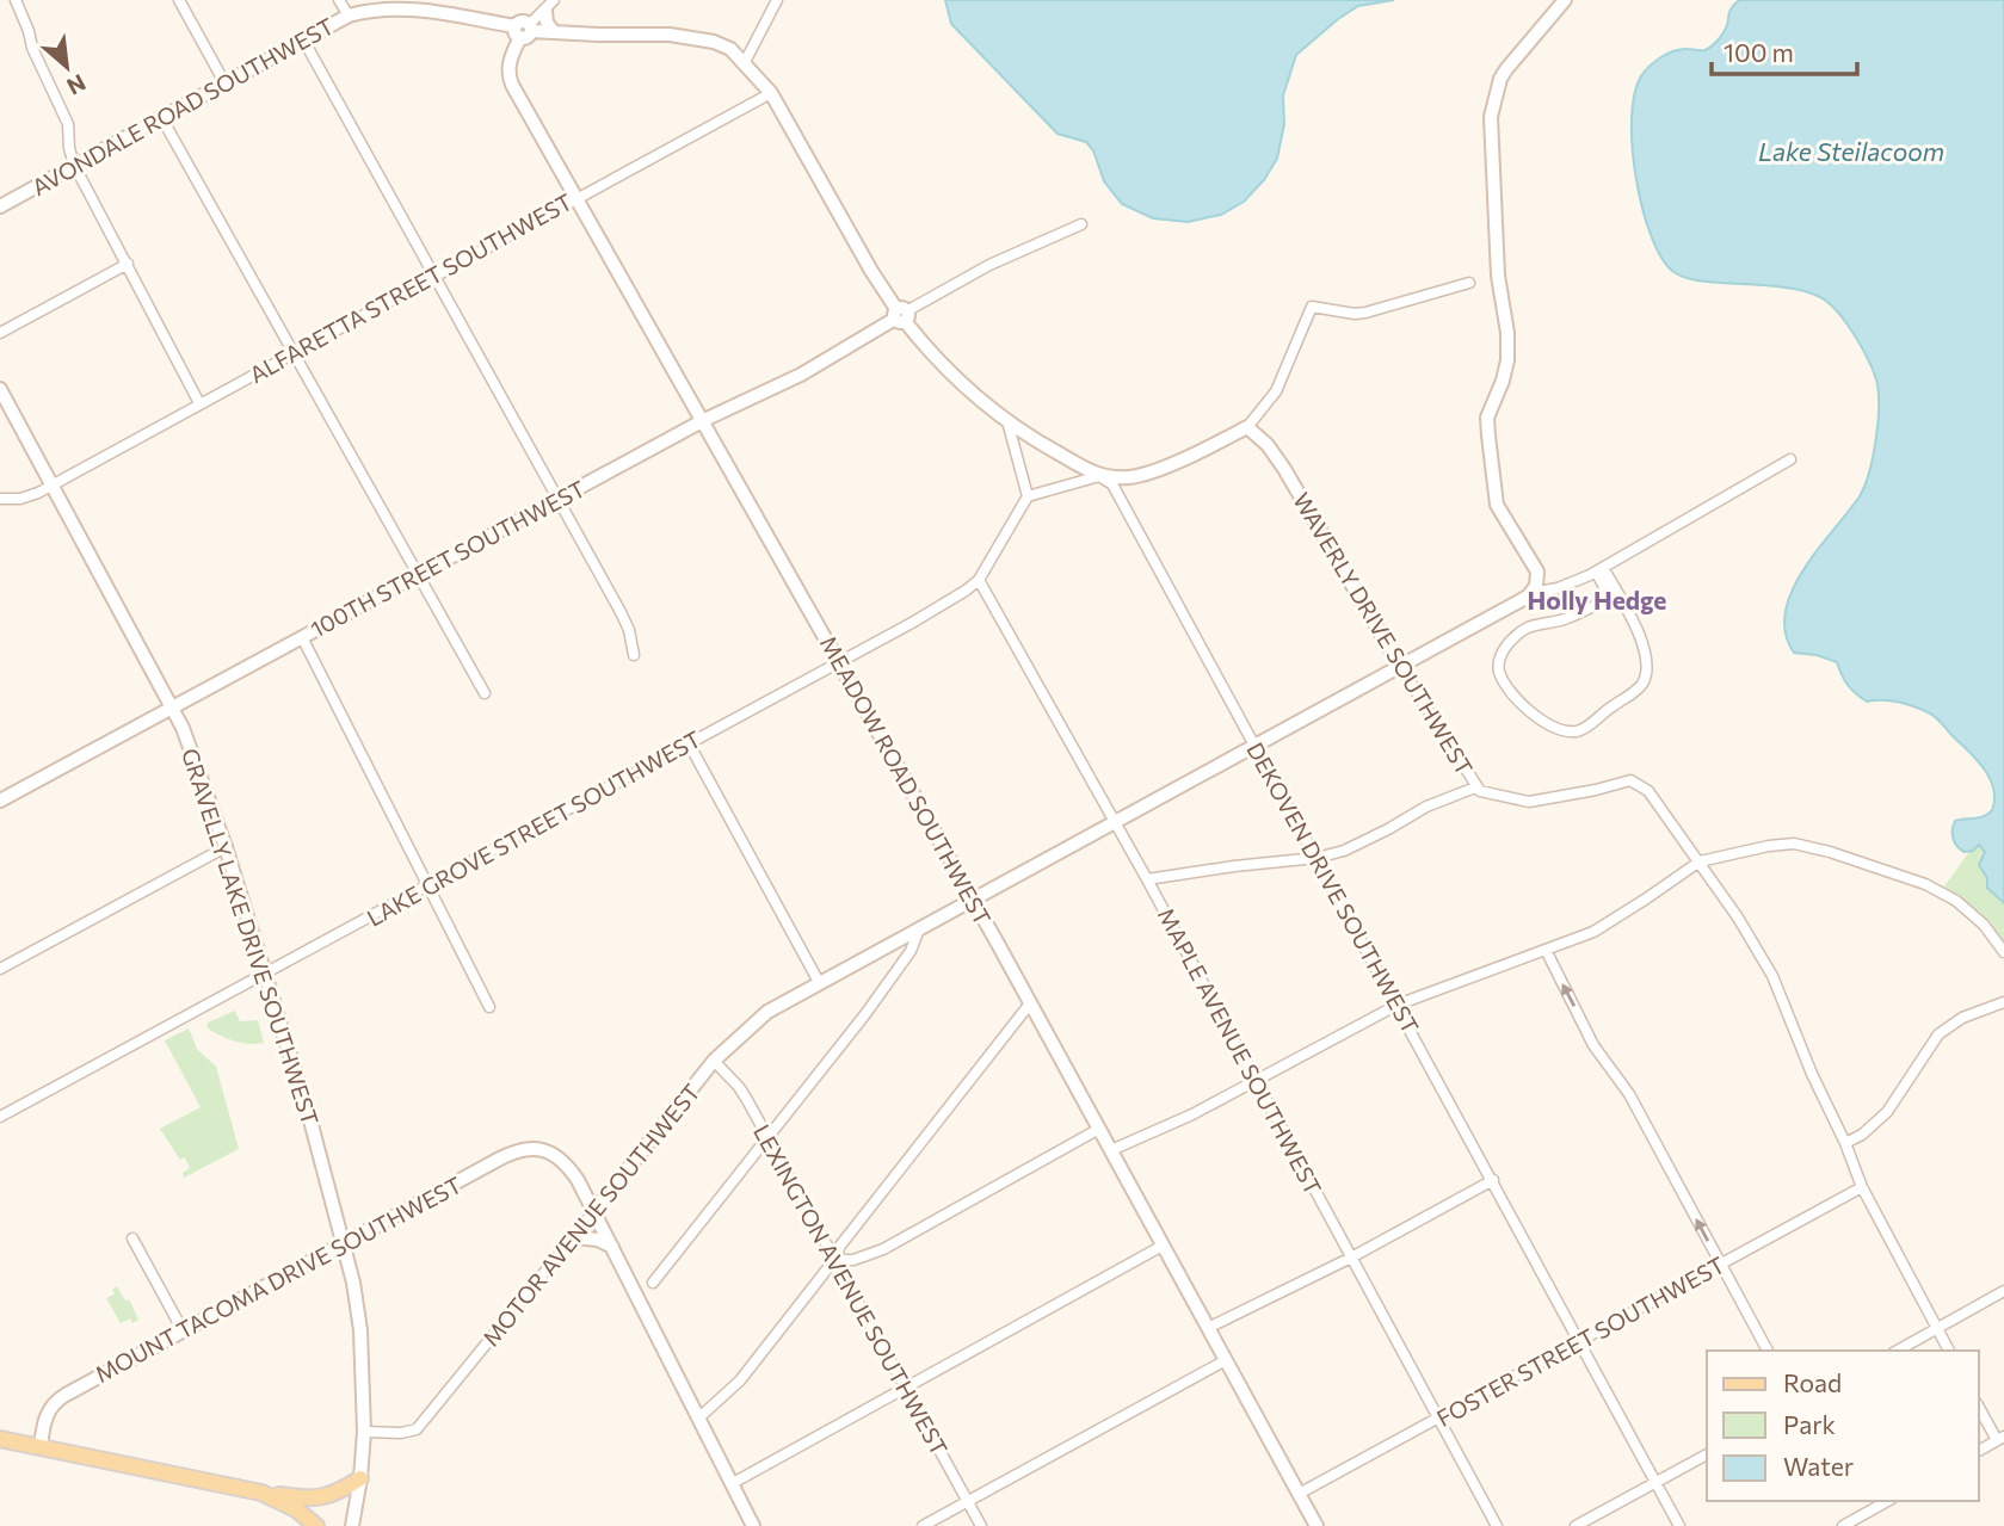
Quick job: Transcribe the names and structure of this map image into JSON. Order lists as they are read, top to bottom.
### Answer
{
  "streets": {
    "street": [
      "AVONDALE ROAD SOUTHWEST",
      "ALFARETTA STREET SOUTHWEST",
      "100TH STREET SOUTHWEST",
      "WAVERLY DRIVE SOUTHWEST",
      "MEADOW ROAD SOUTHWEST",
      "LAKE GROVE STREET SOUTHWEST",
      "DEKOVEN DRIVE SOUTHWEST",
      "GRAVELLY LAKE DRIVE SOUTHWEST",
      "MAPLE AVENUE SOUTHWEST",
      "MOTOR AVENUE SOUTHWEST",
      "MOUNT TACOMA DRIVE SOUTHWEST",
      "LEXINGTON AVENUE SOUTHWEST",
      "FOSTER STREET SOUTHWEST"
    ]
  },
  "crossings": [
    ["AVONDALE ROAD SOUTHWEST", "MEADOW ROAD SOUTHWEST"],
    ["AVONDALE ROAD SOUTHWEST", "DEKOVEN DRIVE SOUTHWEST"],
    ["ALFARETTA STREET SOUTHWEST", "MEADOW ROAD SOUTHWEST"],
    ["ALFARETTA STREET SOUTHWEST", "DEKOVEN DRIVE SOUTHWEST"],
    ["ALFARETTA STREET SOUTHWEST", "GRAVELLY LAKE DRIVE SOUTHWEST"],
    ["100TH STREET SOUTHWEST", "MEADOW ROAD SOUTHWEST"],
    ["100TH STREET SOUTHWEST", "DEKOVEN DRIVE SOUTHWEST"],
    ["100TH STREET SOUTHWEST", "GRAVELLY LAKE DRIVE SOUTHWEST"],
    ["WAVERLY DRIVE SOUTHWEST", "FOSTER STREET SOUTHWEST"],
    ["MEADOW ROAD SOUTHWEST", "LAKE GROVE STREET SOUTHWEST"],
    ["MEADOW ROAD SOUTHWEST", "DEKOVEN DRIVE SOUTHWEST"],
    ["MEADOW ROAD SOUTHWEST", "FOSTER STREET SOUTHWEST"],
    ["LAKE GROVE STREET SOUTHWEST", "GRAVELLY LAKE DRIVE SOUTHWEST"],
    ["LAKE GROVE STREET SOUTHWEST", "MAPLE AVENUE SOUTHWEST"],
    ["DEKOVEN DRIVE SOUTHWEST", "FOSTER STREET SOUTHWEST"],
    ["GRAVELLY LAKE DRIVE SOUTHWEST", "MOTOR AVENUE SOUTHWEST"],
    ["GRAVELLY LAKE DRIVE SOUTHWEST", "MOUNT TACOMA DRIVE SOUTHWEST"],
    ["MAPLE AVENUE SOUTHWEST", "FOSTER STREET SOUTHWEST"],
    ["MOTOR AVENUE SOUTHWEST", "MOUNT TACOMA DRIVE SOUTHWEST"],
    ["MOTOR AVENUE SOUTHWEST", "LEXINGTON AVENUE SOUTHWEST"]
  ],
  "districts": ["Holly Hedge"],
  "water": ["Lake Steilacoom"],
  "legend": ["Road", "Park", "Water"],
  "scale_bar": "100 m",
  "north": "bottom right"
}
